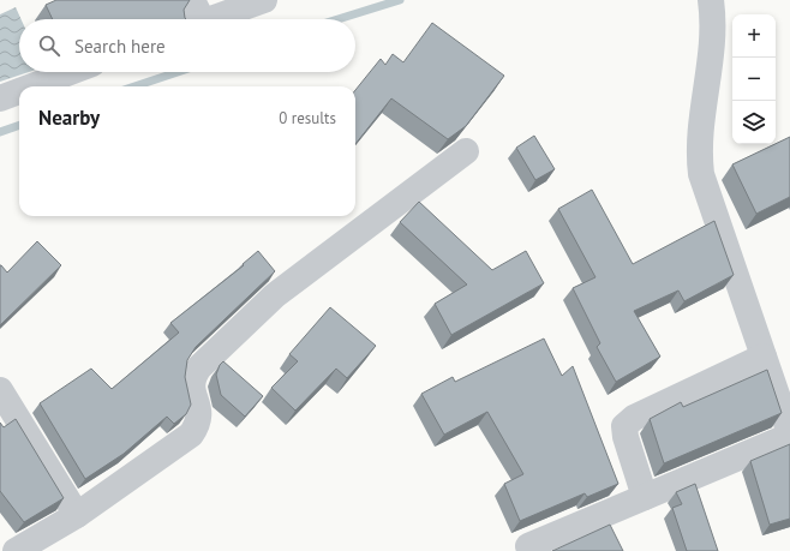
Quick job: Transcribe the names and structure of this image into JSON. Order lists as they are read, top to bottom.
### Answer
{
  "page": {
    "map_buttons": ["+", "−"],
    "search": "Search here",
    "heading": ["Nearby", "0 results"]
  }
}
